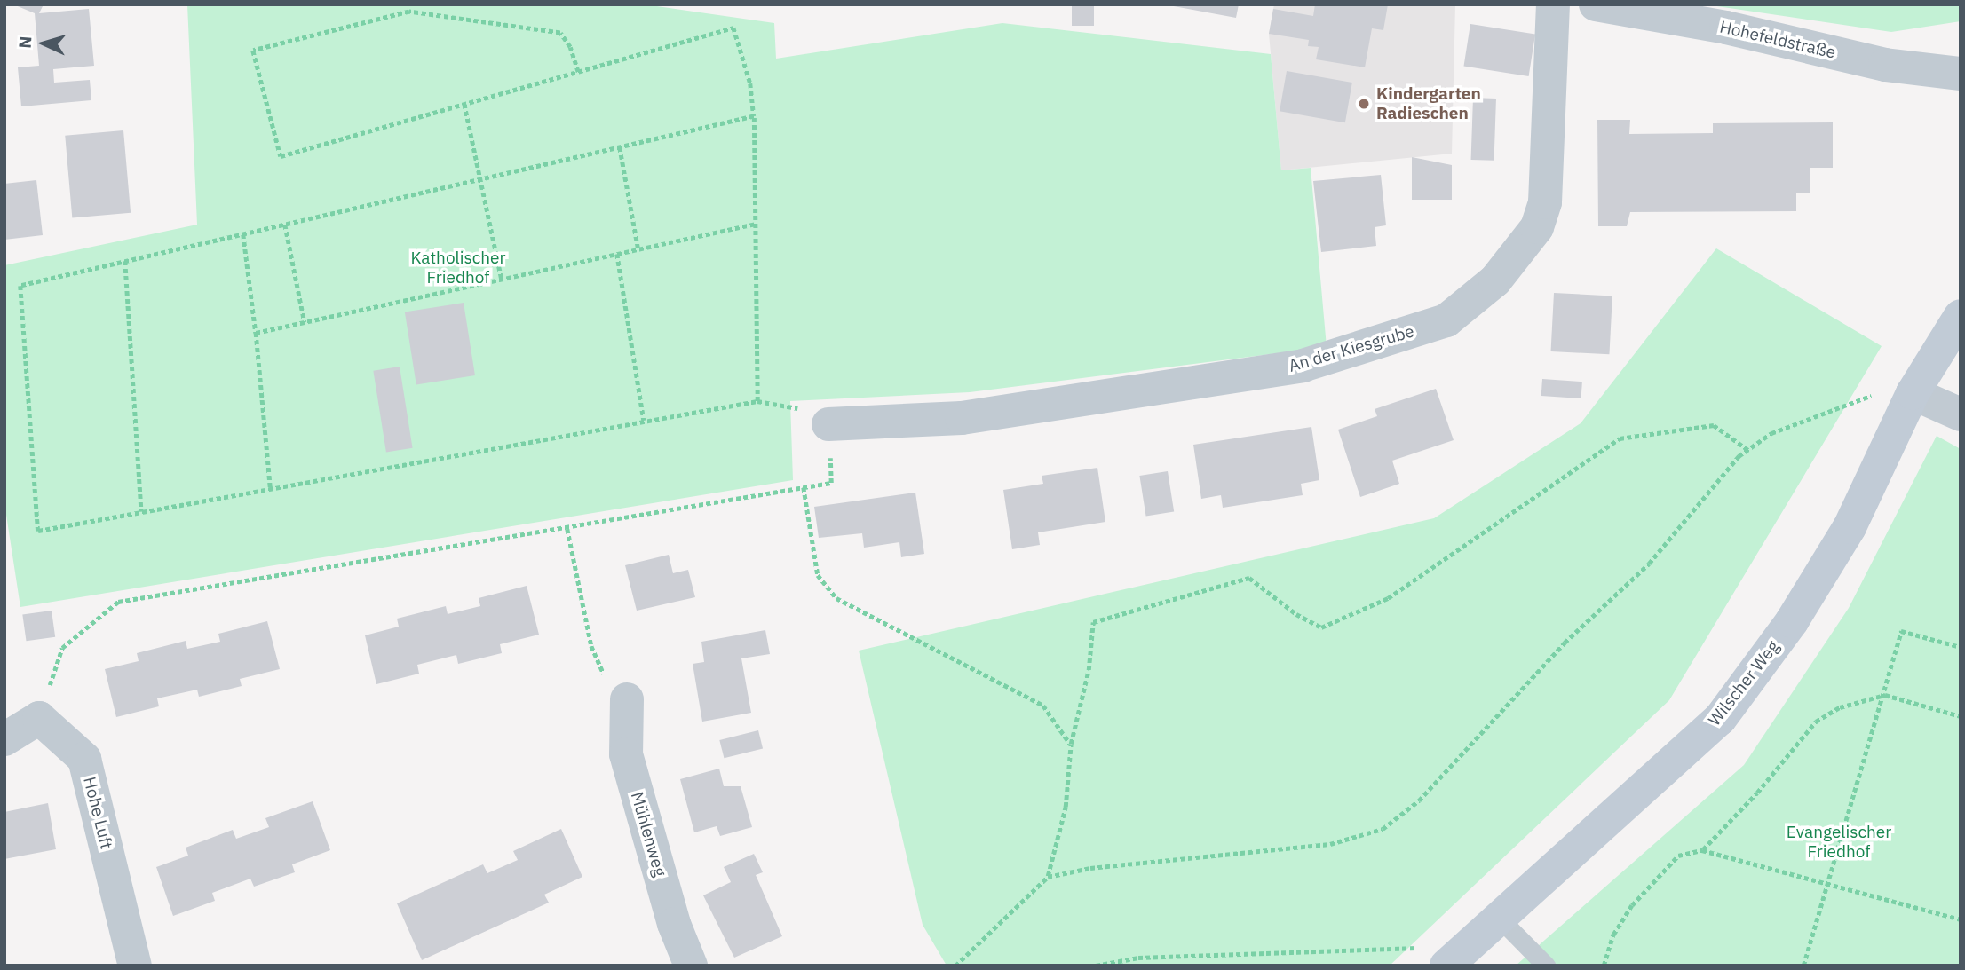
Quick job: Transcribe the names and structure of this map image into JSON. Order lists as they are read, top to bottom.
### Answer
{
  "streets": {
    "street": [
      "Hohefeldstraße",
      "An der Kiesgrube",
      "Wilscher Weg",
      "Hohe Luft",
      "Mühlenweg"
    ]
  },
  "parks": ["Katholischer Friedhof", "Evangelischer Friedhof"],
  "places": ["Kindergarten Radieschen"],
  "north": "left"
}
